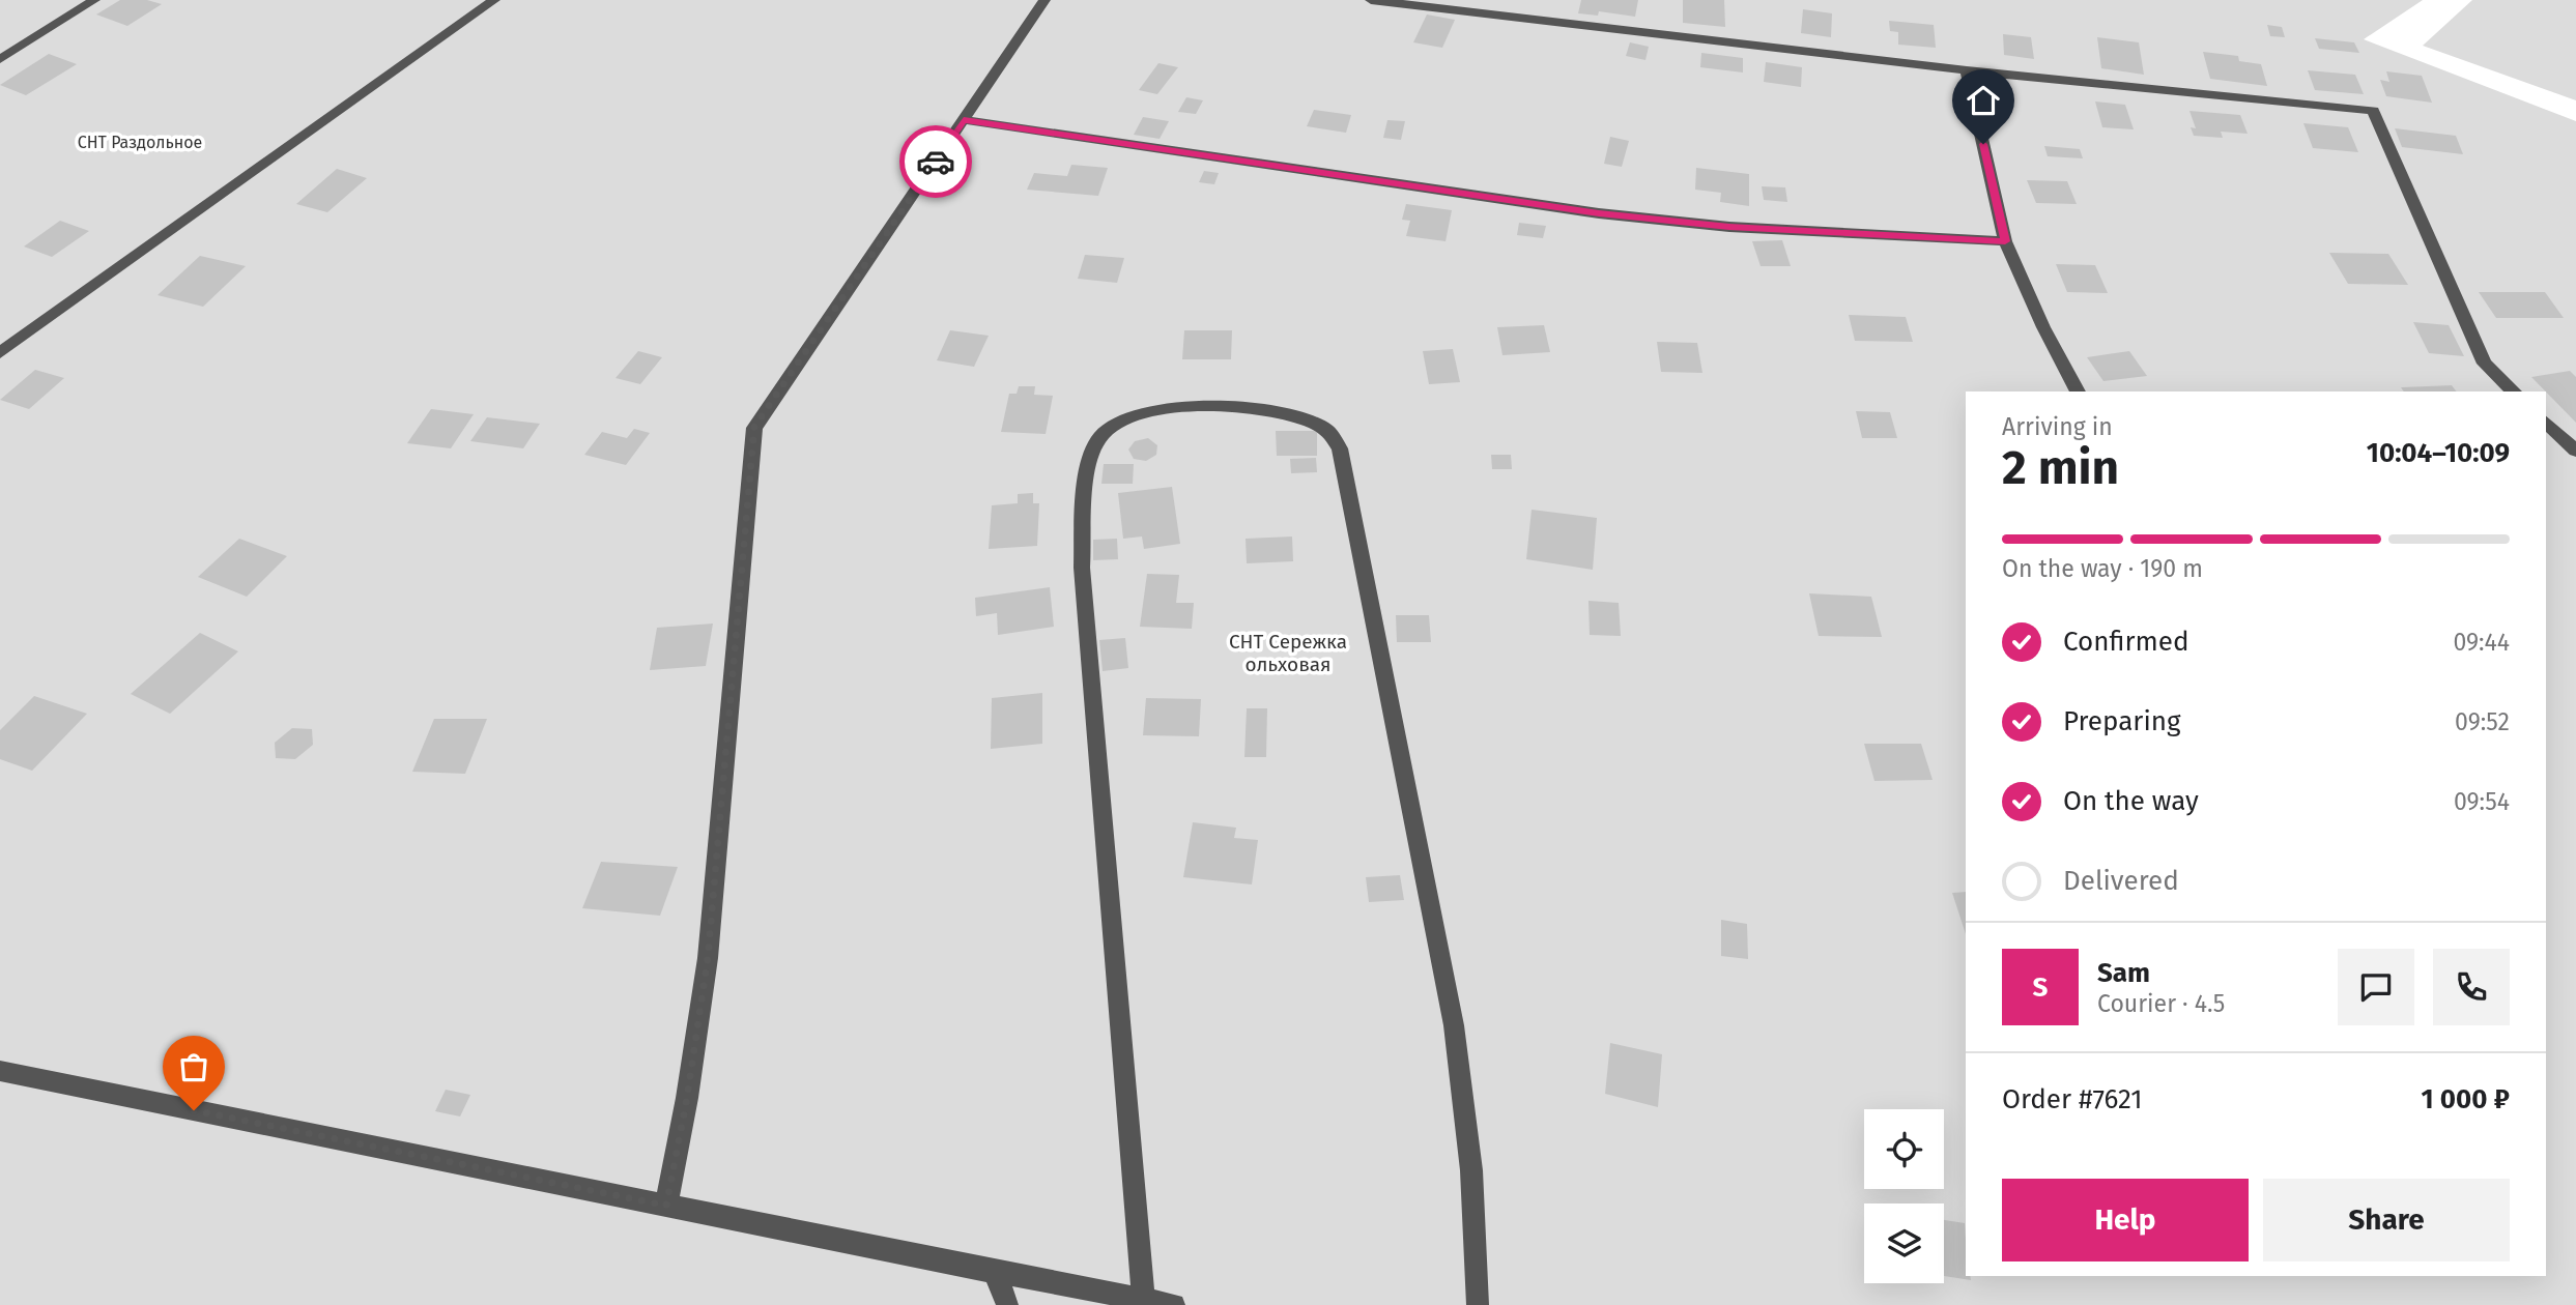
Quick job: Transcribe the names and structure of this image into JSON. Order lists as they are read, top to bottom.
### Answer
{
  "parks": ["СНТ Раздольное", "СНТ Сережка ольховая"],
  "page": {
    "heading": ["2 min", "Arriving in", "10:04–10:09"],
    "panel": [
      "Sam",
      "Courier · 4.5",
      "Order #7621",
      "1 000 ₽"
    ],
    "bar": "On the way · 190 m",
    "list": [
      ["Confirmed", "09:44"],
      ["Preparing", "09:52"],
      ["On the way", "09:54"],
      "Delivered"
    ],
    "round": "S",
    "buttons": ["Help", "Share"]
  }
}
